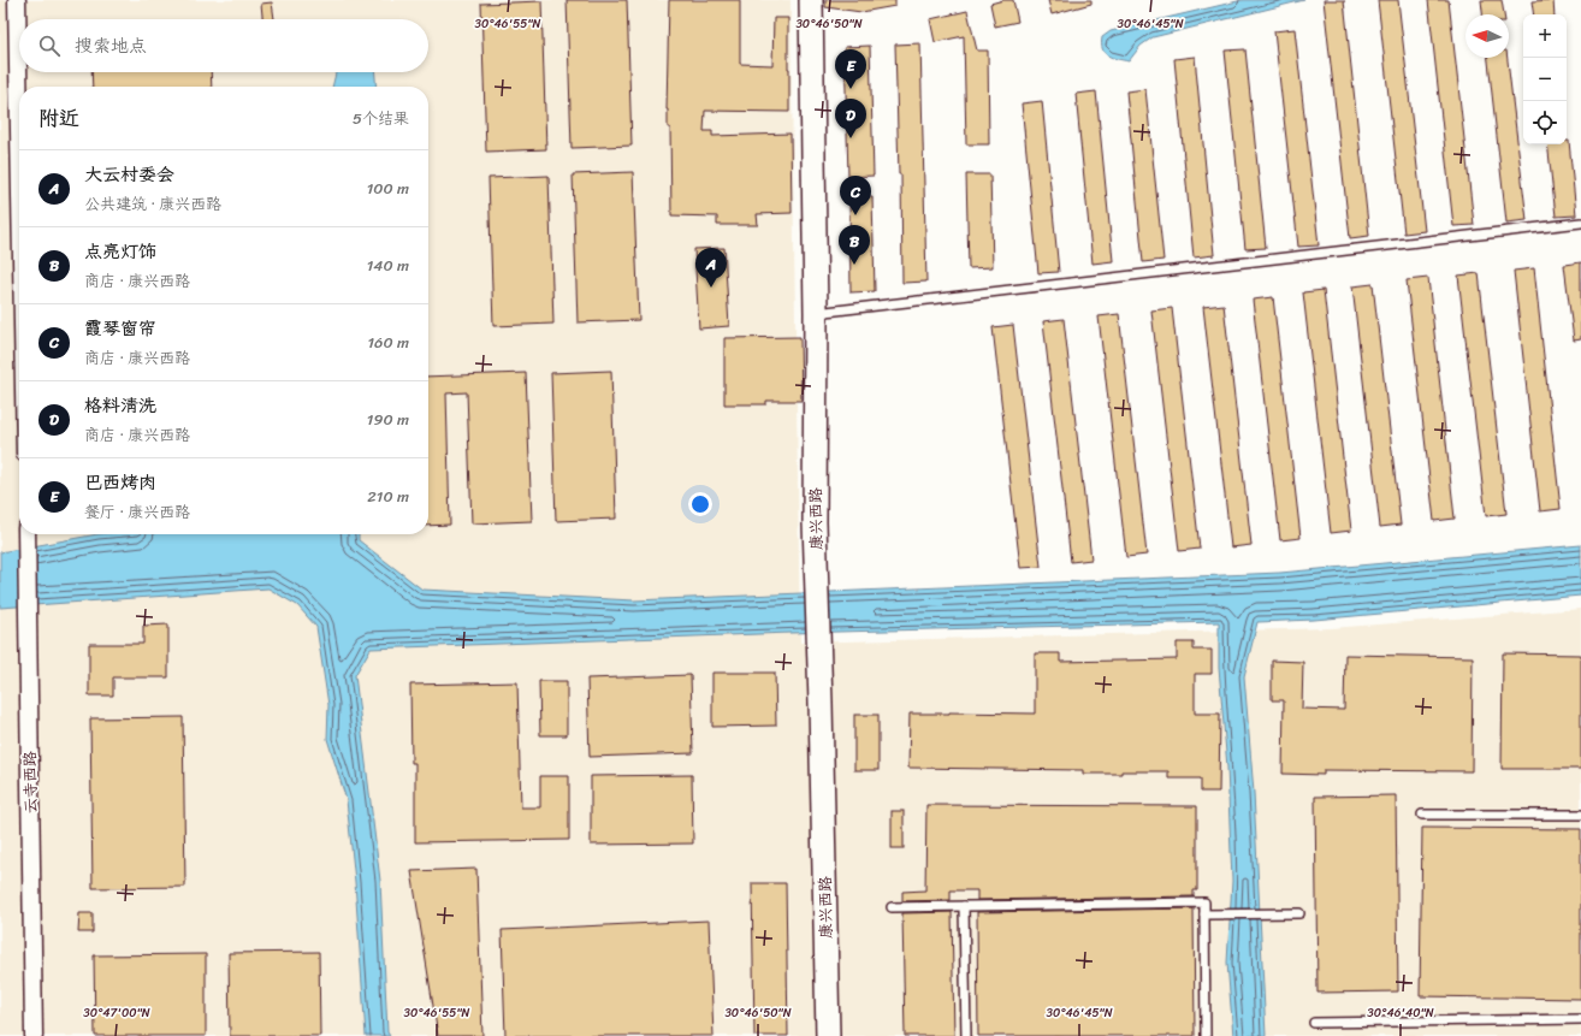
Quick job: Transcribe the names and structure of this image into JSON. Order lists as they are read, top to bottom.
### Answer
{
  "streets": {
    "street": ["康兴西路", "云寺西路"]
  },
  "north": "left",
  "page": {
    "map_buttons": ["+", "−"],
    "search": "搜索地点",
    "pins": [
      "E",
      "D",
      "C",
      "B",
      "A"
    ],
    "heading": ["附近", "5个结果"],
    "list": [
      {
        "mark": "A",
        "name": "大云村委会",
        "note": "公共建筑 · 康兴西路",
        "value": "100 m"
      },
      {
        "mark": "B",
        "name": "点亮灯饰",
        "note": "商店 · 康兴西路",
        "value": "140 m"
      },
      {
        "mark": "C",
        "name": "霞琴窗帘",
        "note": "商店 · 康兴西路",
        "value": "160 m"
      },
      {
        "mark": "D",
        "name": "格料清洗",
        "note": "商店 · 康兴西路",
        "value": "190 m"
      },
      {
        "mark": "E",
        "name": "巴西烤肉",
        "note": "餐厅 · 康兴西路",
        "value": "210 m"
      }
    ]
  },
  "coordinates": [
    "30°46'55\"N",
    "30°46'50\"N",
    "30°46'45\"N",
    "30°47'00\"N",
    "30°46'40\"N"
  ]
}
